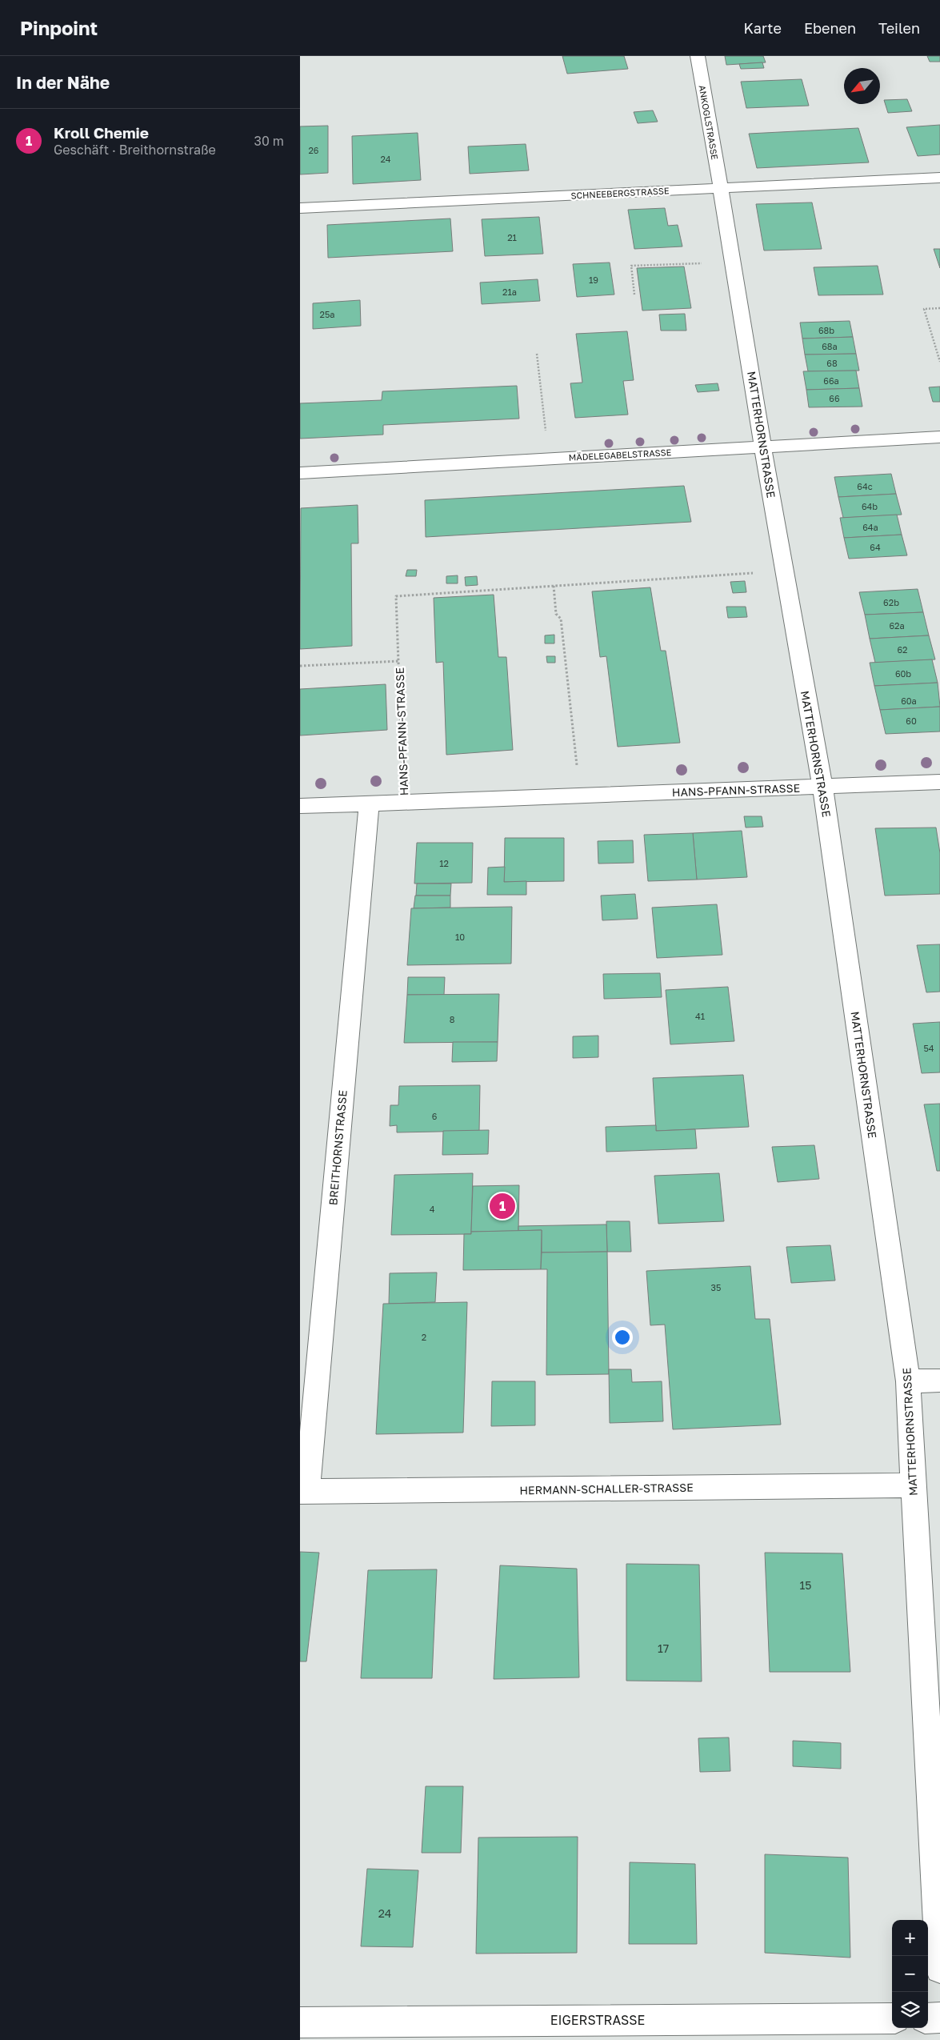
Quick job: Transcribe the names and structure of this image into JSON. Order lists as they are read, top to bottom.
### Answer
{
  "streets": {
    "street": [
      "ANKOGLSTRASSE",
      "SCHNEEBERGSTRASSE",
      "MATTERHORNSTRASSE",
      "MÄDELEGABELSTRASSE",
      "HANS-PFANN-STRASSE",
      "BREITHORNSTRASSE",
      "HERMANN-SCHALLER-STRASSE",
      "EIGERSTRASSE"
    ]
  },
  "crossings": [
    ["ANKOGLSTRASSE", "SCHNEEBERGSTRASSE"],
    ["ANKOGLSTRASSE", "MATTERHORNSTRASSE"],
    ["SCHNEEBERGSTRASSE", "MATTERHORNSTRASSE"],
    ["MATTERHORNSTRASSE", "MÄDELEGABELSTRASSE"],
    ["MATTERHORNSTRASSE", "HANS-PFANN-STRASSE"],
    ["MATTERHORNSTRASSE", "HERMANN-SCHALLER-STRASSE"],
    ["HANS-PFANN-STRASSE", "BREITHORNSTRASSE"],
    ["BREITHORNSTRASSE", "HERMANN-SCHALLER-STRASSE"]
  ],
  "house_numbers": [
    "26",
    "24",
    "21",
    "19",
    "21a",
    "25a",
    "68b",
    "68a",
    "68",
    "66a",
    "66",
    "64c",
    "64b",
    "64a",
    "64",
    "62b",
    "62a",
    "62",
    "60b",
    "60a",
    "60",
    "12",
    "10",
    "41",
    "8",
    "54",
    "6",
    "4",
    "35",
    "2",
    "15",
    "17",
    "24"
  ],
  "north": "bottom left",
  "page": {
    "header": "Pinpoint",
    "nav": ["Karte", "Ebenen", "Teilen"],
    "heading": "In der Nähe",
    "list": [
      {
        "mark": "1",
        "name": "Kroll Chemie",
        "note": "Geschäft · Breithornstraße",
        "value": "30 m"
      }
    ],
    "pins": "1",
    "map_buttons": ["+", "−"]
  }
}
